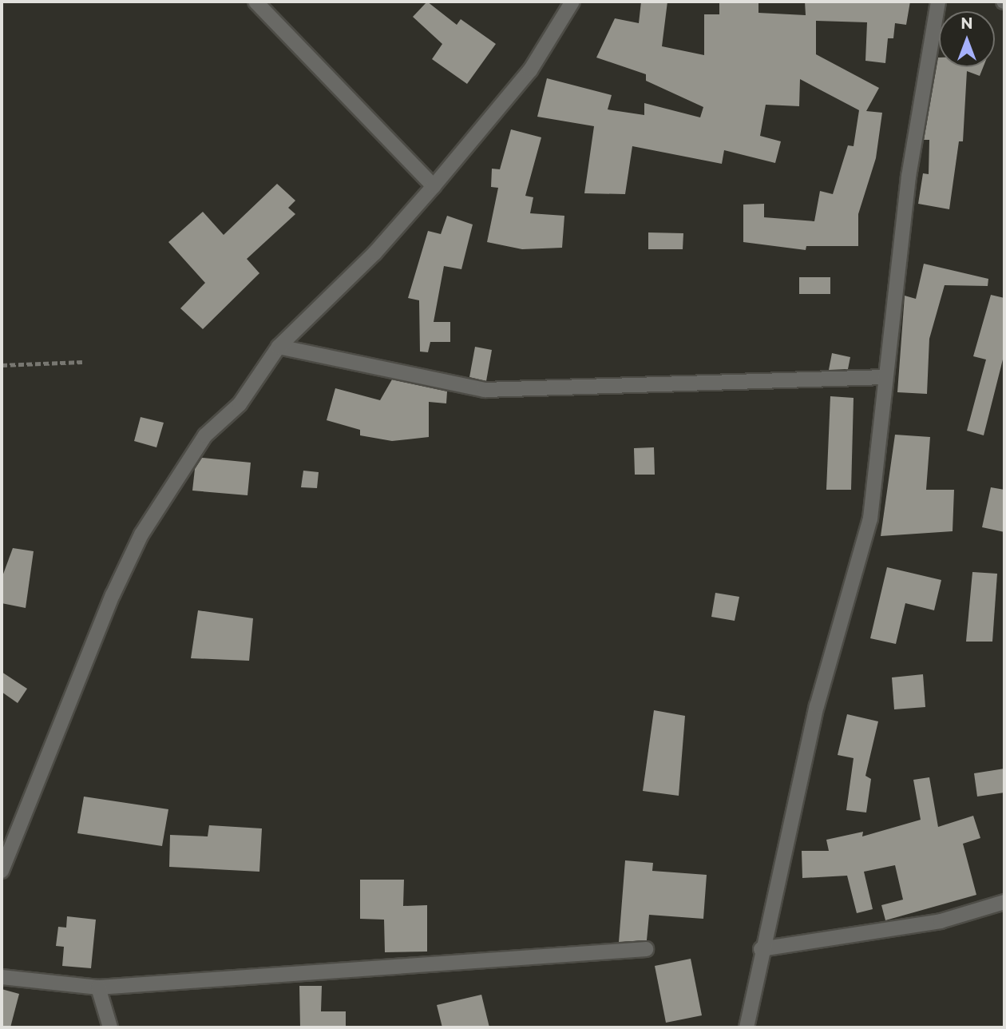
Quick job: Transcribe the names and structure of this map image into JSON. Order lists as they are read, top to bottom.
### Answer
{
  "north": "top"
}
